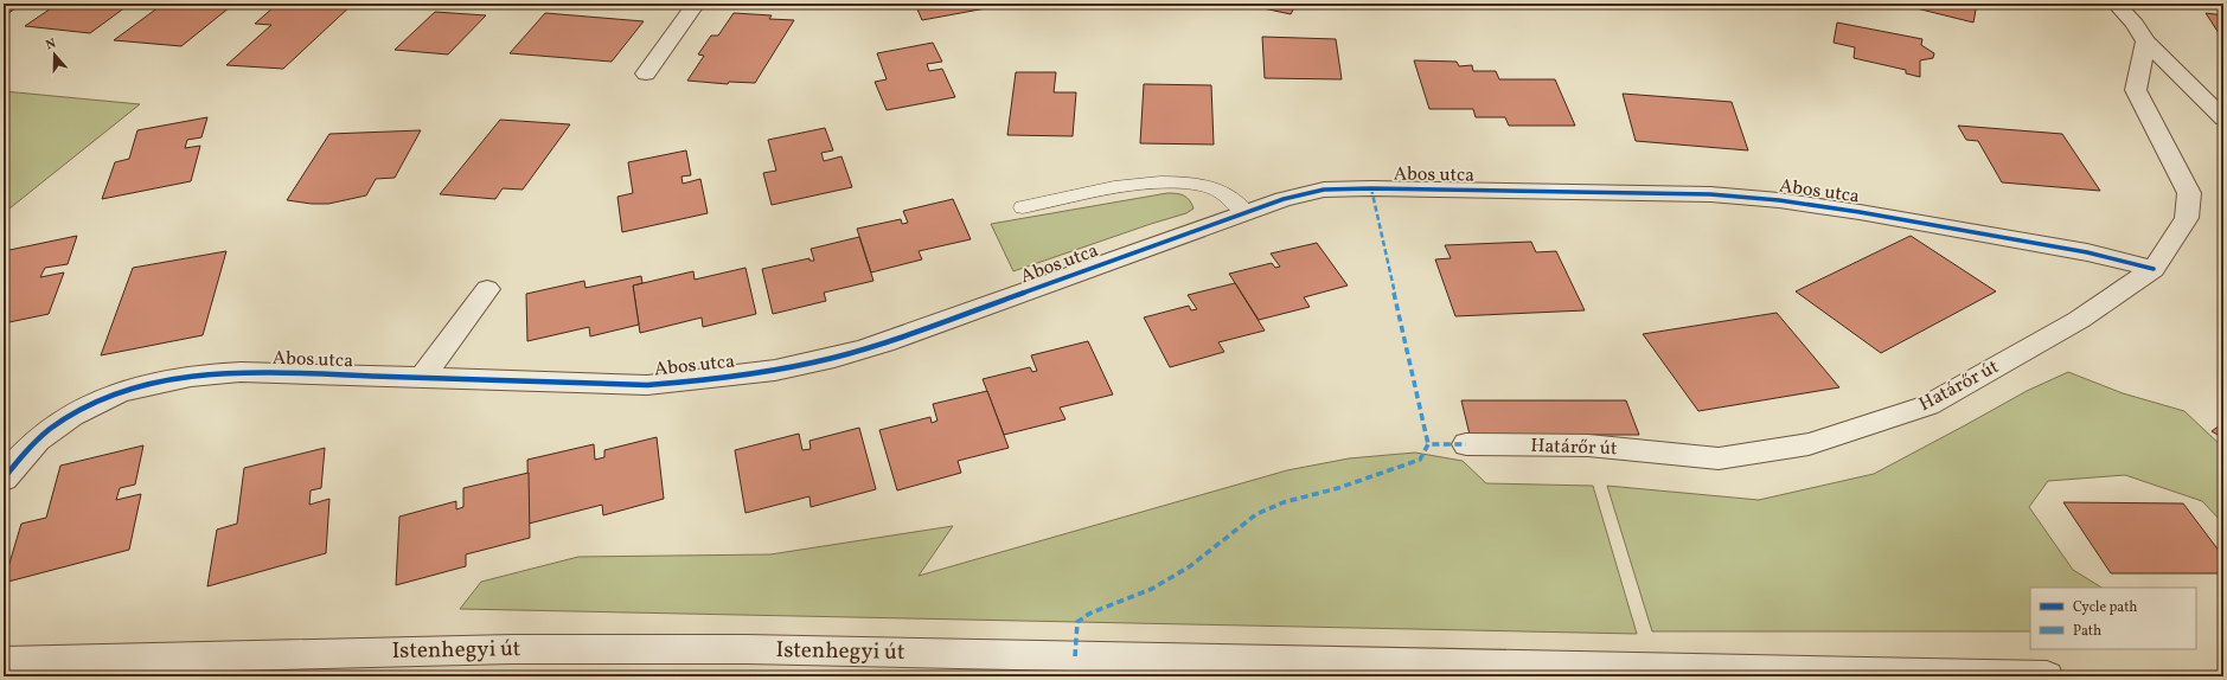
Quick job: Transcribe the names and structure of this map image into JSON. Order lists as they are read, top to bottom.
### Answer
{
  "streets": {
    "street": ["Abos utca", "Határőr út", "Istenhegyi út"]
  },
  "crossings": [
    ["Abos utca", "Határőr út"]
  ],
  "legend": ["Cycle path", "Path"],
  "north": "top"
}
